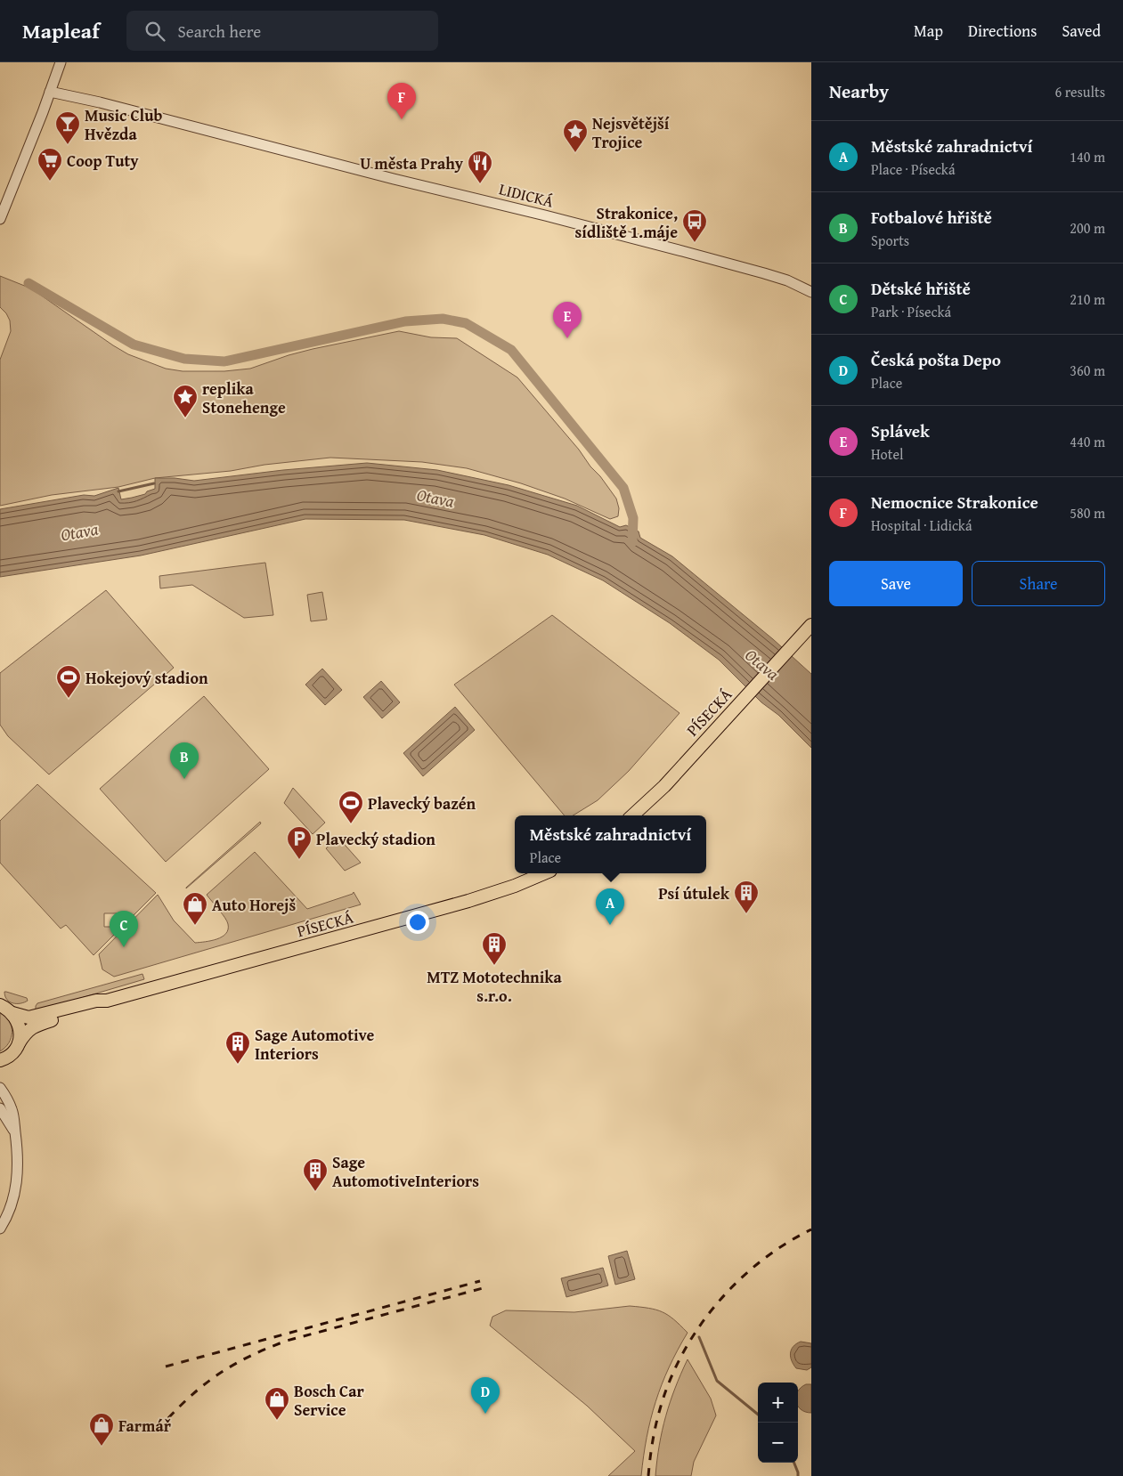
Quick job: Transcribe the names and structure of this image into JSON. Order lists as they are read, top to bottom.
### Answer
{
  "streets": {
    "main road": ["PÍSECKÁ"],
    "street": ["LIDICKÁ"]
  },
  "water": ["Otava"],
  "places": {
    "bar": ["Music Club Hvězda"],
    "place": ["Nejsvětější Trojice", "replika Stonehenge"],
    "supermarket": ["Coop Tuty"],
    "restaurant": ["U města Prahy"],
    "bus stop": ["Strakonice, sídliště 1.máje"],
    "sports": ["Hokejový stadion", "Plavecký bazén"],
    "parking": ["Plavecký stadion"],
    "building": [
      "Psí útulek",
      "MTZ Mototechnika s.r.o.",
      "Sage Automotive Interiors",
      "Sage AutomotiveInteriors"
    ],
    "shop": ["Auto Horejš", "Bosch Car Service", "Farmář"]
  },
  "page": {
    "header": "Mapleaf",
    "search": "Search here",
    "nav": ["Map", "Directions", "Saved"],
    "heading": ["Nearby", "6 results"],
    "pins": [
      "F",
      "E",
      "B",
      "A",
      "C",
      "D"
    ],
    "list": [
      {
        "mark": "A",
        "name": "Městské zahradnictví",
        "note": "Place · Písecká",
        "value": "140 m"
      },
      {
        "mark": "B",
        "name": "Fotbalové hřiště",
        "note": "Sports",
        "value": "200 m"
      },
      {
        "mark": "C",
        "name": "Dětské hřiště",
        "note": "Park · Písecká",
        "value": "210 m"
      },
      {
        "mark": "D",
        "name": "Česká pošta Depo",
        "note": "Place",
        "value": "360 m"
      },
      {
        "mark": "E",
        "name": "Splávek",
        "note": "Hotel",
        "value": "440 m"
      },
      {
        "mark": "F",
        "name": "Nemocnice Strakonice",
        "note": "Hospital · Lidická",
        "value": "580 m"
      }
    ],
    "buttons": ["Save", "Share"],
    "popup": ["Městské zahradnictví", "Place"],
    "map_buttons": ["+", "−"]
  }
}
